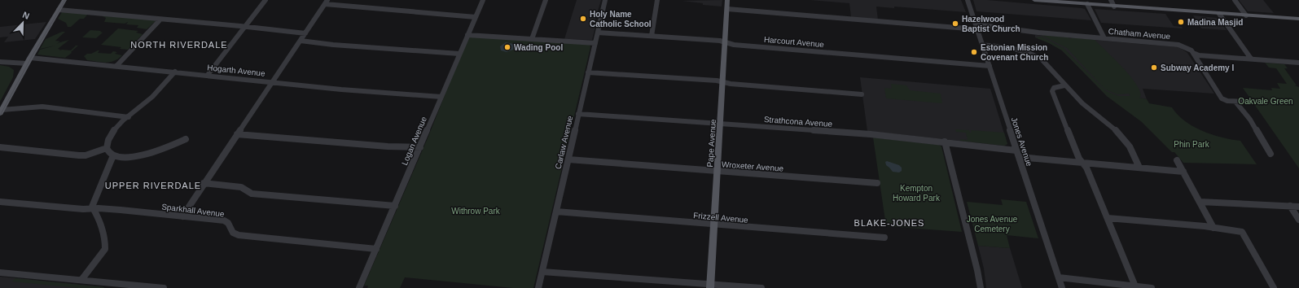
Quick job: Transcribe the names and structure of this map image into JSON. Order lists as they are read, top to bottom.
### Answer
{
  "streets": {
    "main road": ["Pape Avenue"],
    "street": [
      "Chatham Avenue",
      "Harcourt Avenue",
      "Hogarth Avenue",
      "Strathcona Avenue",
      "Logan Avenue",
      "Jones Avenue",
      "Carlaw Avenue",
      "Wroxeter Avenue",
      "Sparkhall Avenue",
      "Frizzell Avenue"
    ]
  },
  "crossings": [
    ["Chatham Avenue", "Jones Avenue"],
    ["Chatham Avenue", "Pape Avenue"],
    ["Harcourt Avenue", "Jones Avenue"],
    ["Harcourt Avenue", "Carlaw Avenue"],
    ["Harcourt Avenue", "Pape Avenue"],
    ["Hogarth Avenue", "Logan Avenue"],
    ["Strathcona Avenue", "Jones Avenue"],
    ["Strathcona Avenue", "Carlaw Avenue"],
    ["Strathcona Avenue", "Pape Avenue"],
    ["Logan Avenue", "Sparkhall Avenue"],
    ["Carlaw Avenue", "Wroxeter Avenue"],
    ["Carlaw Avenue", "Frizzell Avenue"],
    ["Pape Avenue", "Wroxeter Avenue"],
    ["Pape Avenue", "Frizzell Avenue"]
  ],
  "districts": ["NORTH RIVERDALE", "UPPER RIVERDALE", "BLAKE-JONES"],
  "parks": [
    "Oakvale Green",
    "Phin Park",
    "Kempton Howard Park",
    "Withrow Park",
    "Jones Avenue Cemetery"
  ],
  "places": [
    "Holy Name Catholic School",
    "Madina Masjid",
    "Hazelwood Baptist Church",
    "Wading Pool",
    "Estonian Mission Covenant Church",
    "Subway Academy I"
  ],
  "north": "top right"
}
